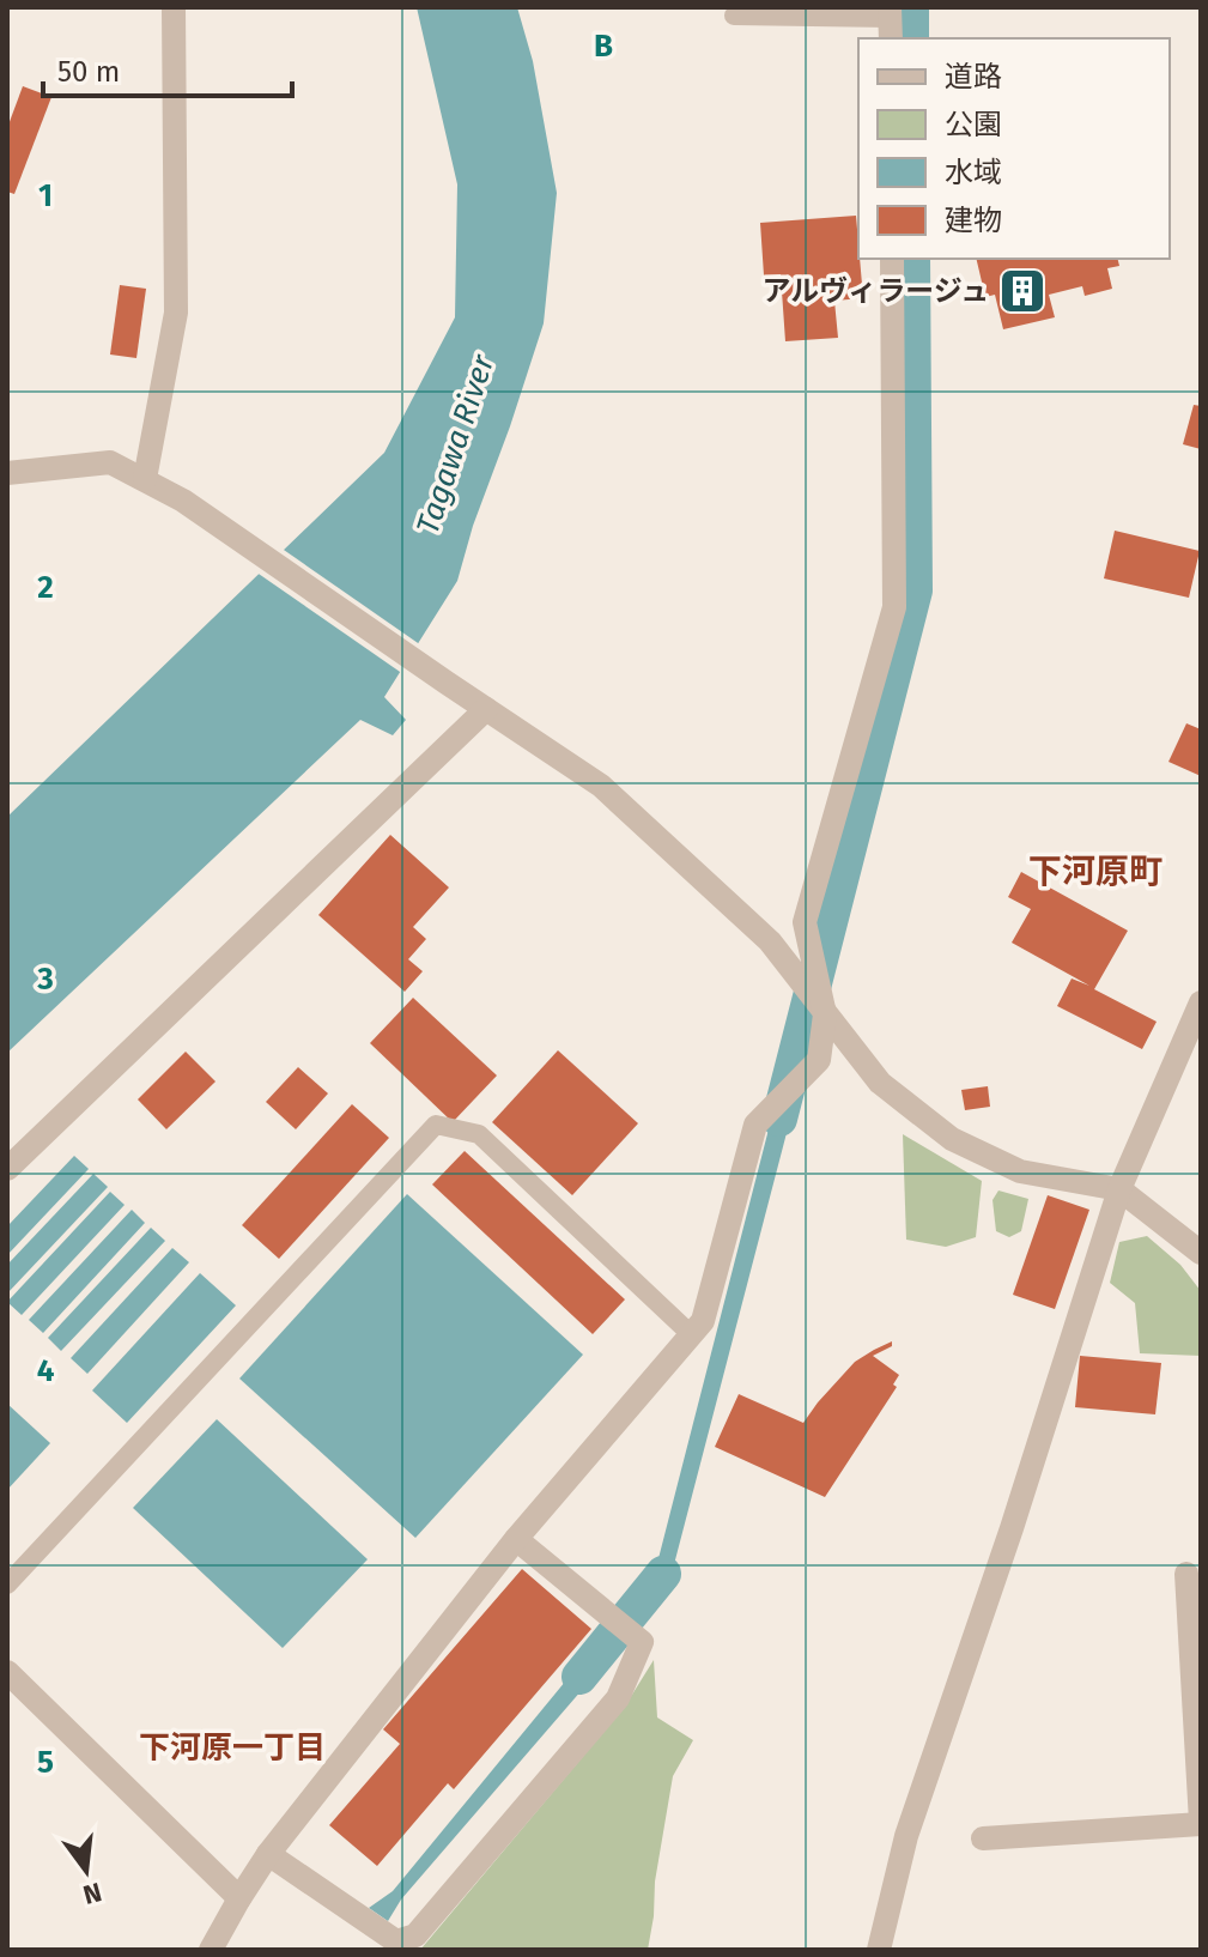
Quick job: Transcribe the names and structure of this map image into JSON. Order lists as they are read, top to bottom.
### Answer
{
  "districts": ["下河原町", "下河原一丁目"],
  "water": ["Tagawa River"],
  "places": {
    "building": ["アルヴィラージュ"]
  },
  "legend": [
    "道路",
    "公園",
    "水域",
    "建物"
  ],
  "scale_bar": "50 m",
  "north": "bottom",
  "grid": {
    "columns": ["B"],
    "rows": [
      "1",
      "2",
      "3",
      "4",
      "5"
    ]
  }
}
